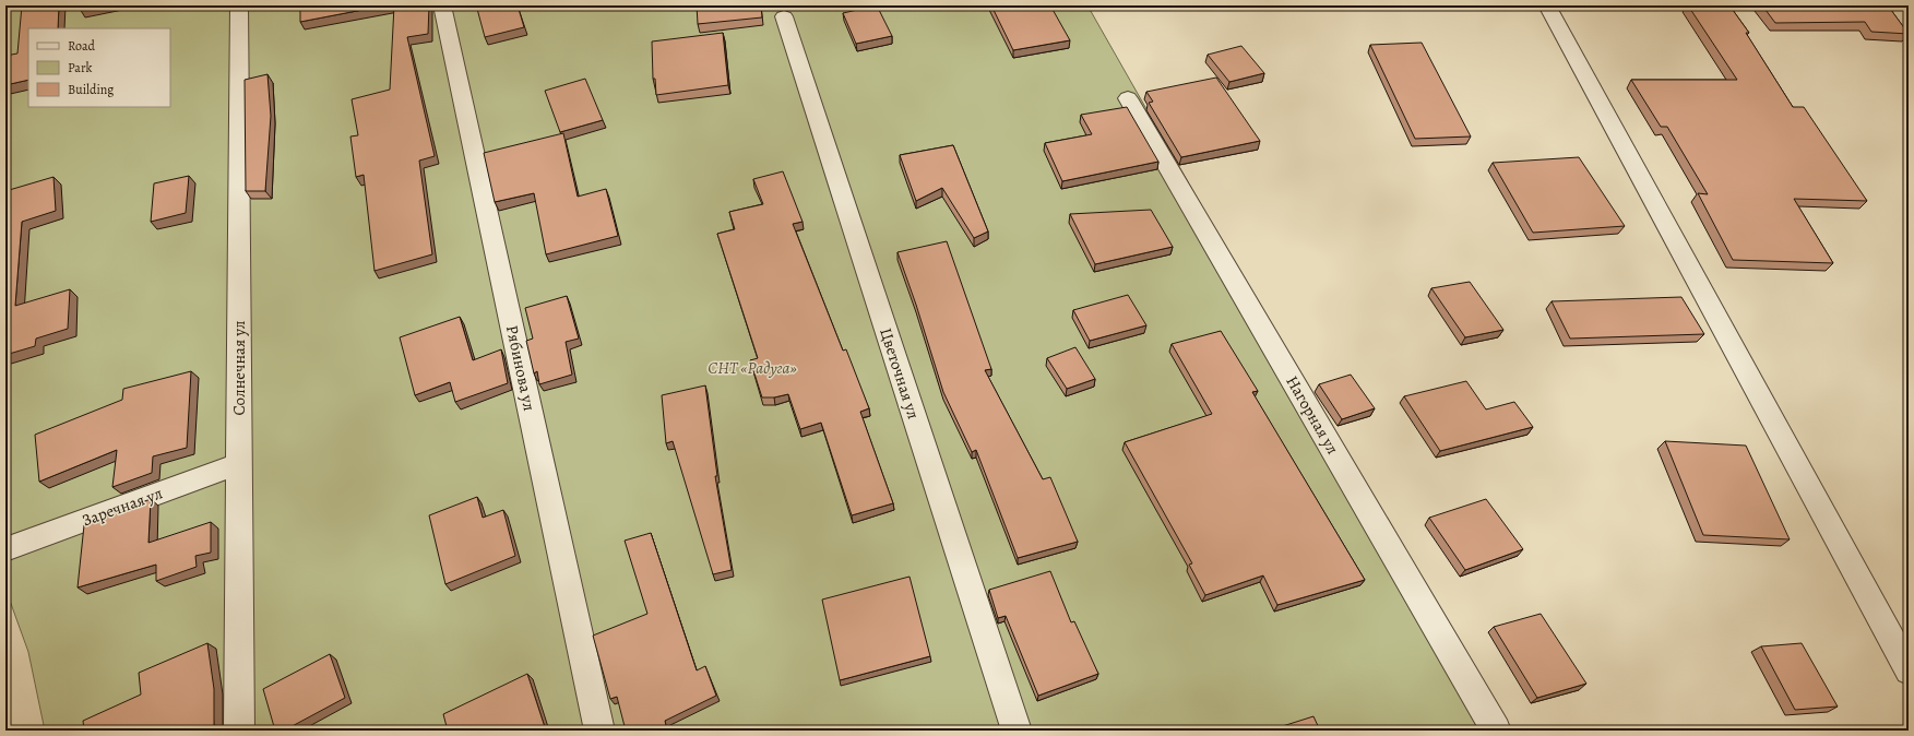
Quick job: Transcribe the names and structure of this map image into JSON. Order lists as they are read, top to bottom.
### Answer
{
  "streets": {
    "street": [
      "Солнечная ул",
      "Рябинова ул",
      "Цветочная ул",
      "Нагорная ул",
      "Заречная ул"
    ]
  },
  "crossings": [
    ["Солнечная ул", "Заречная ул"]
  ],
  "parks": ["СНТ «Радуга»"],
  "legend": ["Road", "Park", "Building"]
}
